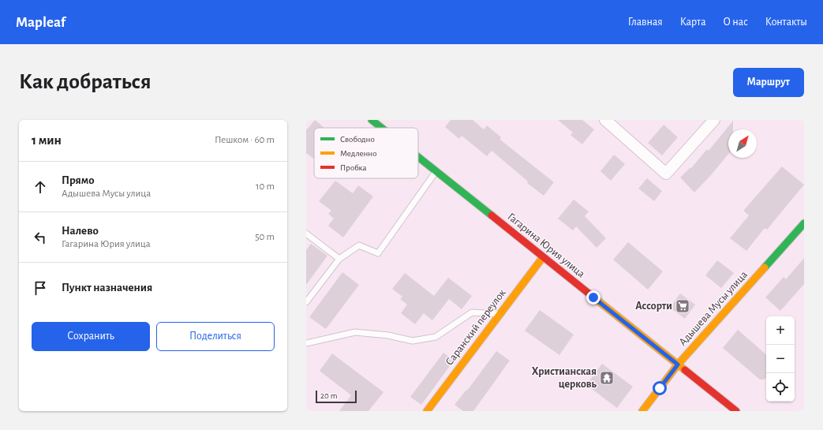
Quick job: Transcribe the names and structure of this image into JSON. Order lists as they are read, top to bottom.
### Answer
{
  "streets": {
    "main road": ["Гагарина Юрия улица", "Адышева Мусы улица", "Саранский переулок"]
  },
  "crossings": [
    ["Гагарина Юрия улица", "Адышева Мусы улица"],
    ["Гагарина Юрия улица", "Саранский переулок"]
  ],
  "places": {
    "supermarket": ["Ассорти"],
    "temple": ["Христианская церковь"]
  },
  "legend": ["Свободно", "Медленно", "Пробка"],
  "scale_bar": "20 m",
  "north": "top right",
  "page": {
    "header": "Mapleaf",
    "nav": [
      "Главная",
      "Карта",
      "О нас",
      "Контакты"
    ],
    "buttons": [
      "Маршрут",
      ["Сохранить", "Поделиться"]
    ],
    "title": "Как добраться",
    "heading": ["1 мин", "Пешком · 60 m"],
    "list": [
      ["Прямо", "Адышева Мусы улица", "10 m"],
      ["Налево", "Гагарина Юрия улица", "50 m"],
      "Пункт назначения"
    ],
    "map_buttons": ["+", "−"],
    "scale": "20 m"
  }
}
